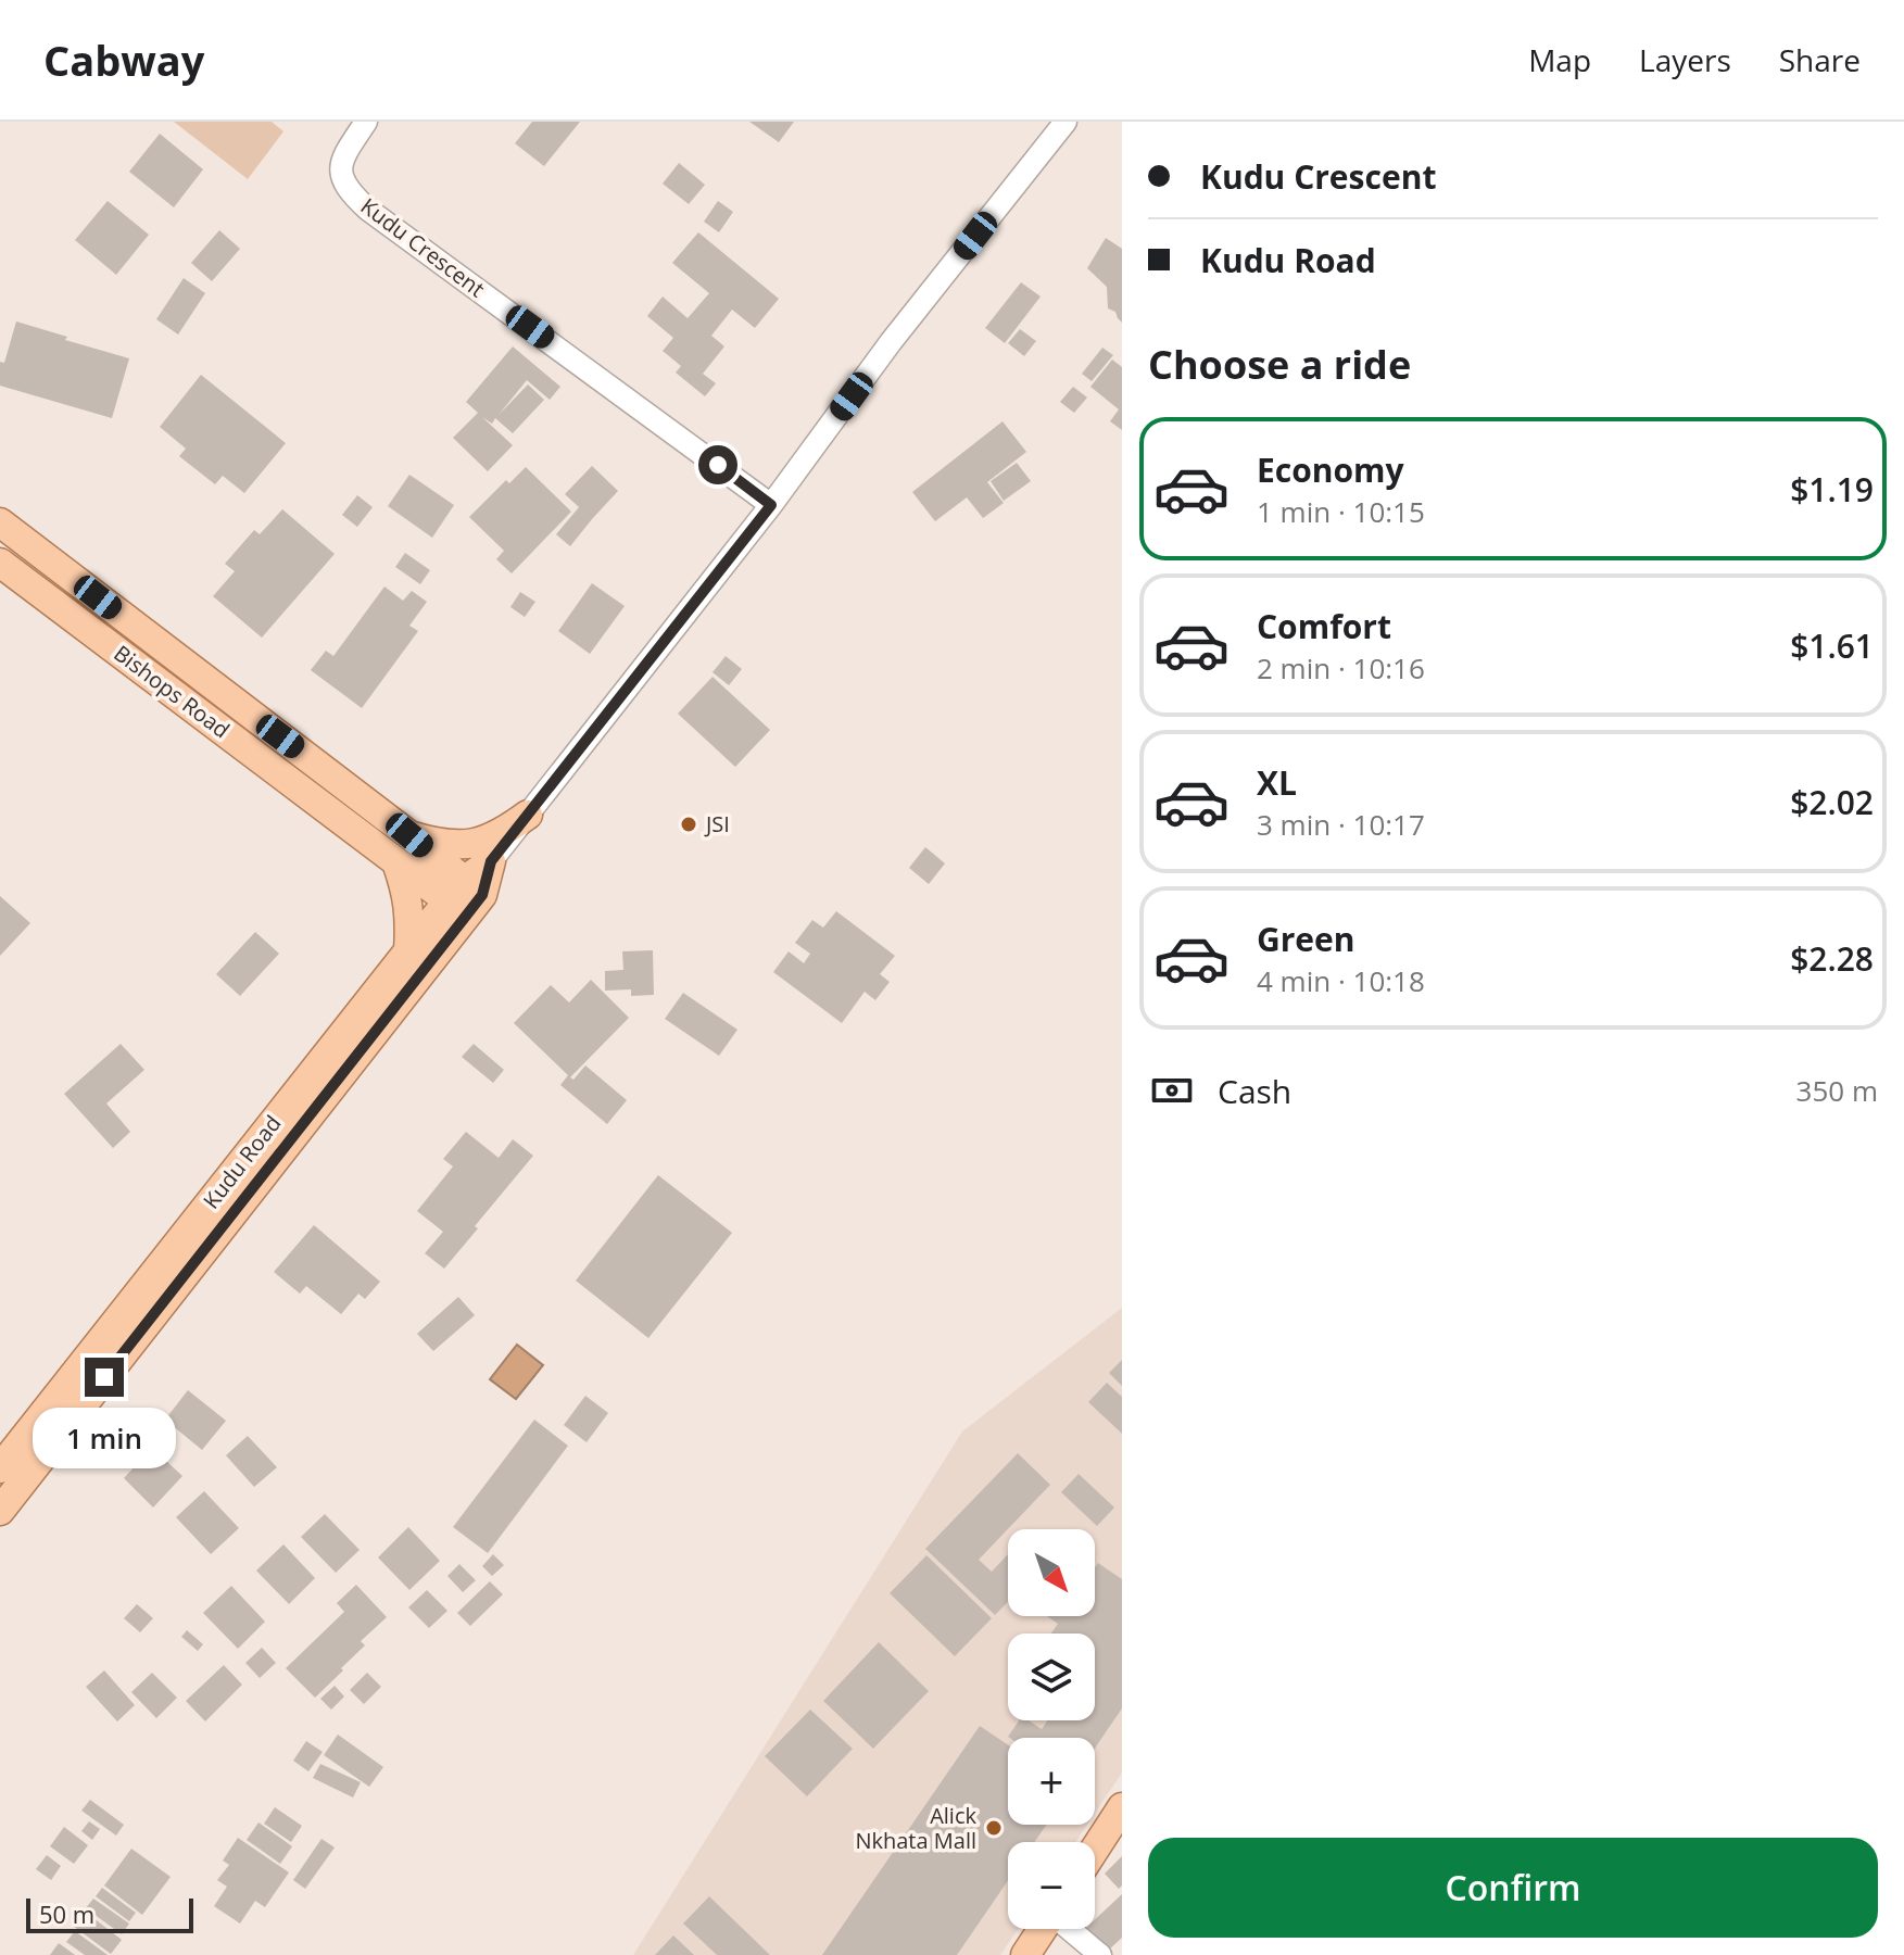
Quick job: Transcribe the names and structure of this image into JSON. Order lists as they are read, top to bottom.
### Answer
{
  "streets": {
    "main road": ["Bishops Road", "Kudu Road"],
    "street": ["Kudu Crescent"]
  },
  "crossings": [
    ["Kudu Crescent", "Kudu Road"],
    ["Bishops Road", "Kudu Road"]
  ],
  "places": ["JSI", "Alick Nkhata Mall"],
  "scale_bar": "50 m",
  "north": "bottom right",
  "page": {
    "header": "Cabway",
    "nav": ["Map", "Layers", "Share"],
    "banner": ["Kudu Crescent", "Kudu Road"],
    "heading": "Choose a ride",
    "list": [
      {
        "name": "Economy",
        "note": "1 min · 10:15",
        "value": "$1.19"
      },
      {
        "name": "Comfort",
        "note": "2 min · 10:16",
        "value": "$1.61"
      },
      {
        "name": "XL",
        "note": "3 min · 10:17",
        "value": "$2.02"
      },
      {
        "name": "Green",
        "note": "4 min · 10:18",
        "value": "$2.28"
      }
    ],
    "pay": ["Cash", "350 m"],
    "bubble": "1 min",
    "map_buttons": ["+", "−"],
    "buttons": "Confirm",
    "scale": "50 m"
  }
}
